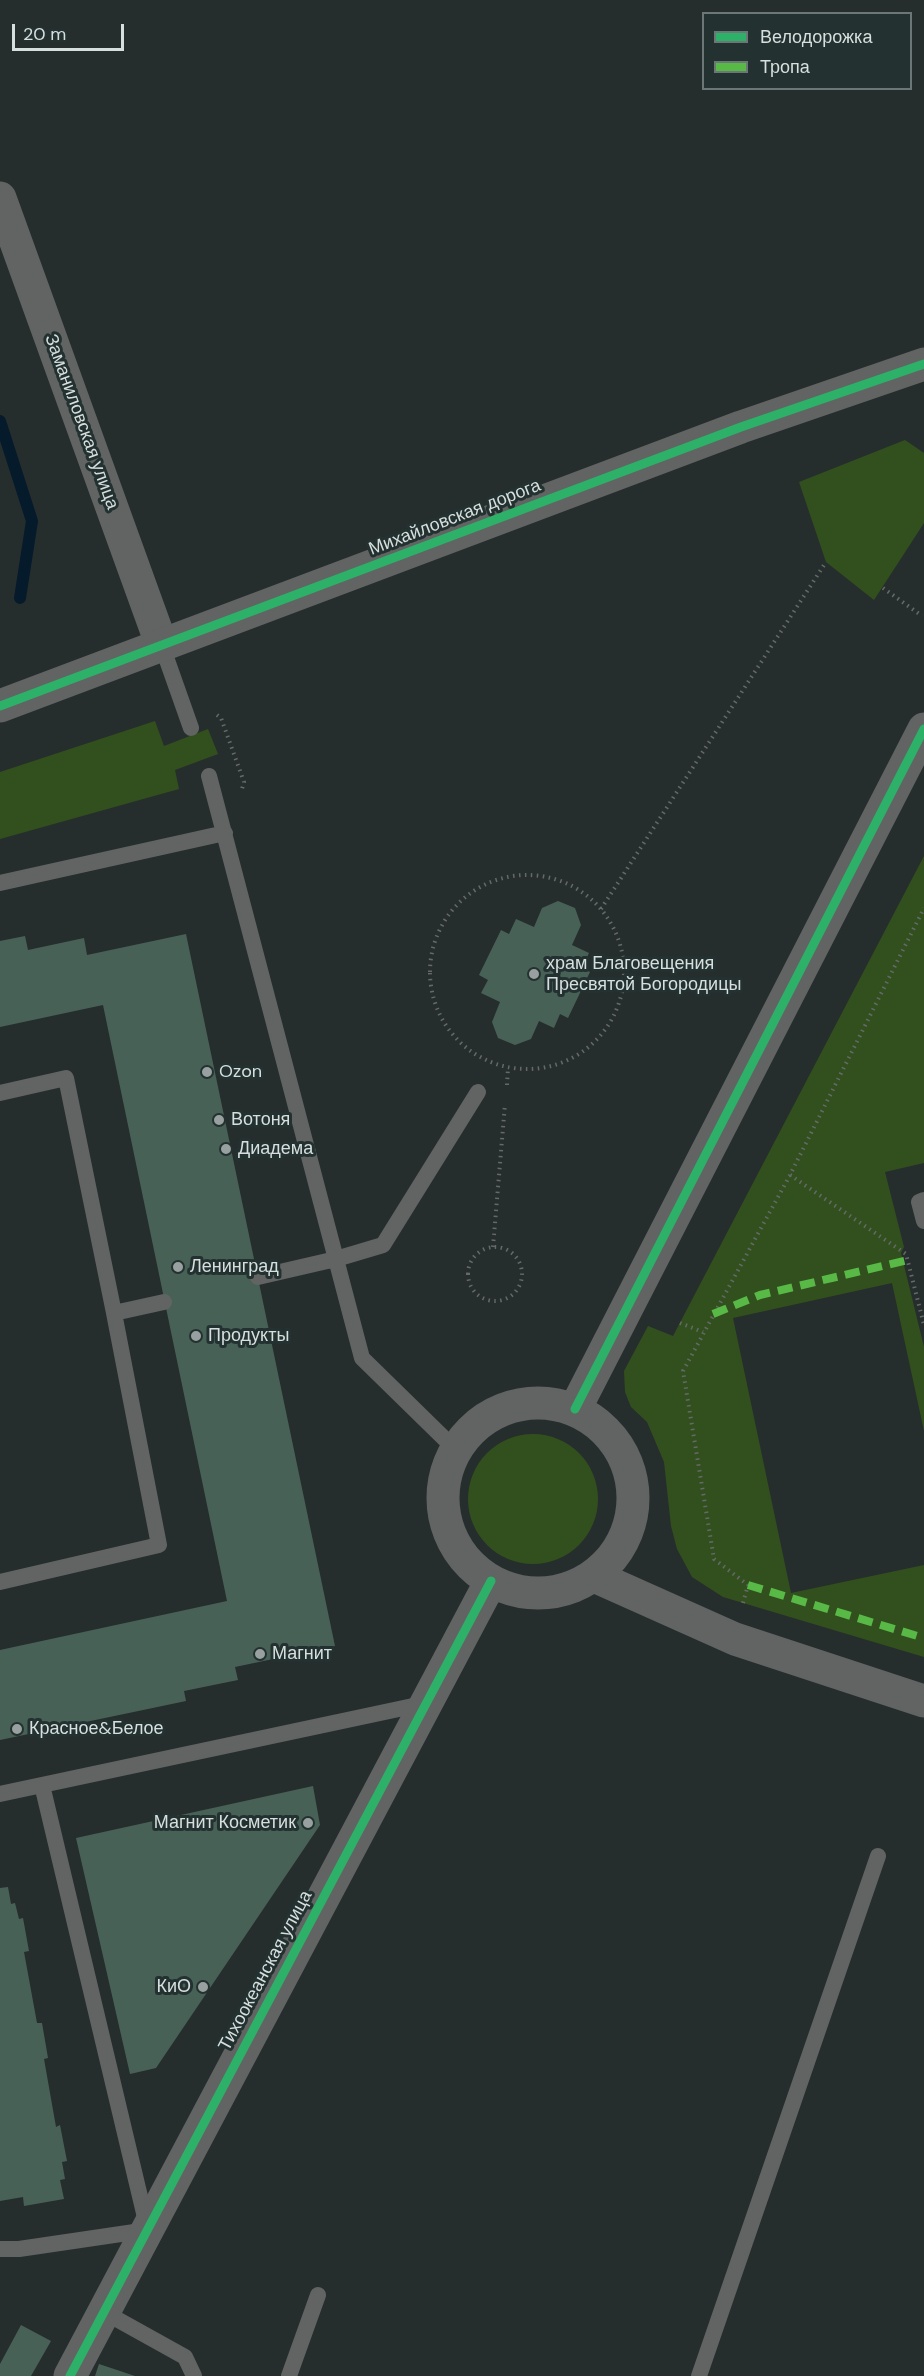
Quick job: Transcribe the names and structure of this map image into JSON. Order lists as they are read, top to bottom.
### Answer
{
  "streets": {
    "street": ["Заманиловская улица", "Михайловская дорога", "Тихоокеанская улица"]
  },
  "crossings": [
    ["Заманиловская улица", "Михайловская дорога"]
  ],
  "places": [
    "храм Благовещения Пресвятой Богородицы",
    "Ozon",
    "Вотоня",
    "Диадема",
    "Ленинград",
    "Продукты",
    "Магнит",
    "Красное&Белое",
    "Магнит Косметик",
    "КиО"
  ],
  "legend": ["Велодорожка", "Тропа"],
  "scale_bar": "20 m"
}
